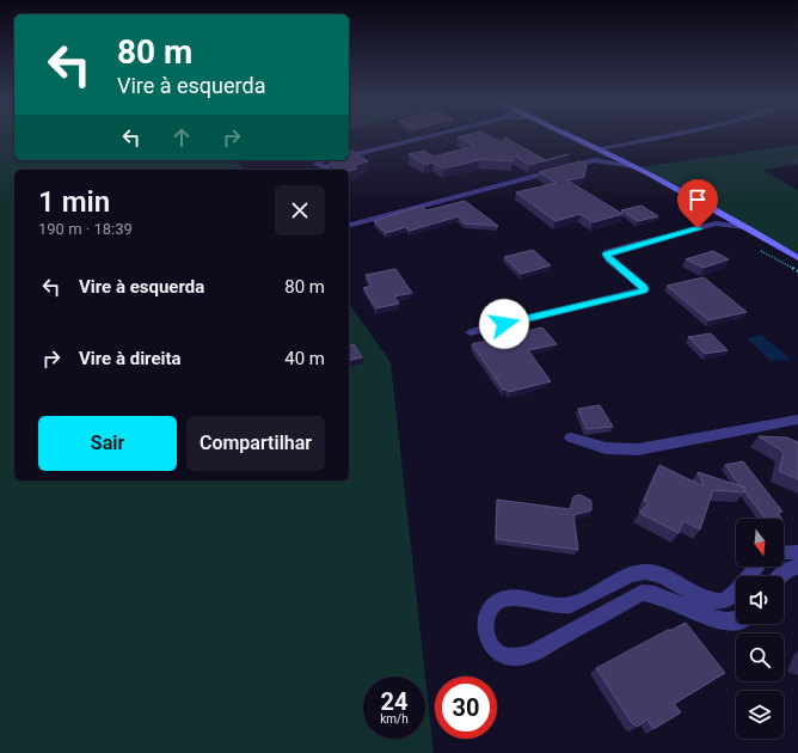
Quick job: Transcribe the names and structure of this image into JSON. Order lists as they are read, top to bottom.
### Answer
{
  "north": "bottom",
  "page": {
    "turn": ["80 m", "Vire à esquerda"],
    "heading": ["1 min", "190 m · 18:39"],
    "list": [
      {
        "name": "Vire à esquerda",
        "value": "80 m"
      },
      {
        "name": "Vire à direita",
        "value": "40 m"
      }
    ],
    "buttons": ["Sair", "Compartilhar"],
    "speed": "24 km/h",
    "limit": "30"
  }
}
